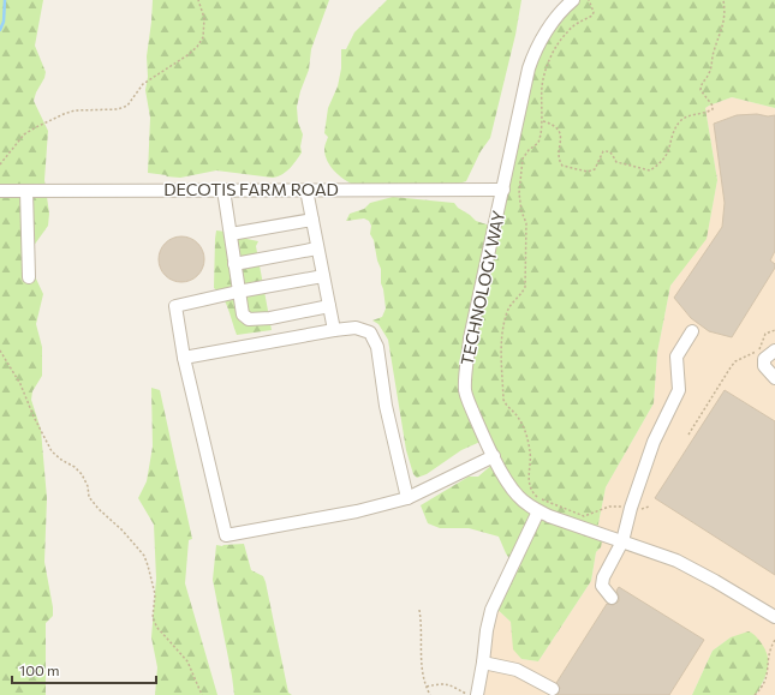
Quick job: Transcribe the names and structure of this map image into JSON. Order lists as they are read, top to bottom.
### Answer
{
  "streets": {
    "street": ["DECOTIS FARM ROAD", "TECHNOLOGY WAY"]
  },
  "crossings": [
    ["DECOTIS FARM ROAD", "TECHNOLOGY WAY"]
  ],
  "scale_bar": "100 m"
}
